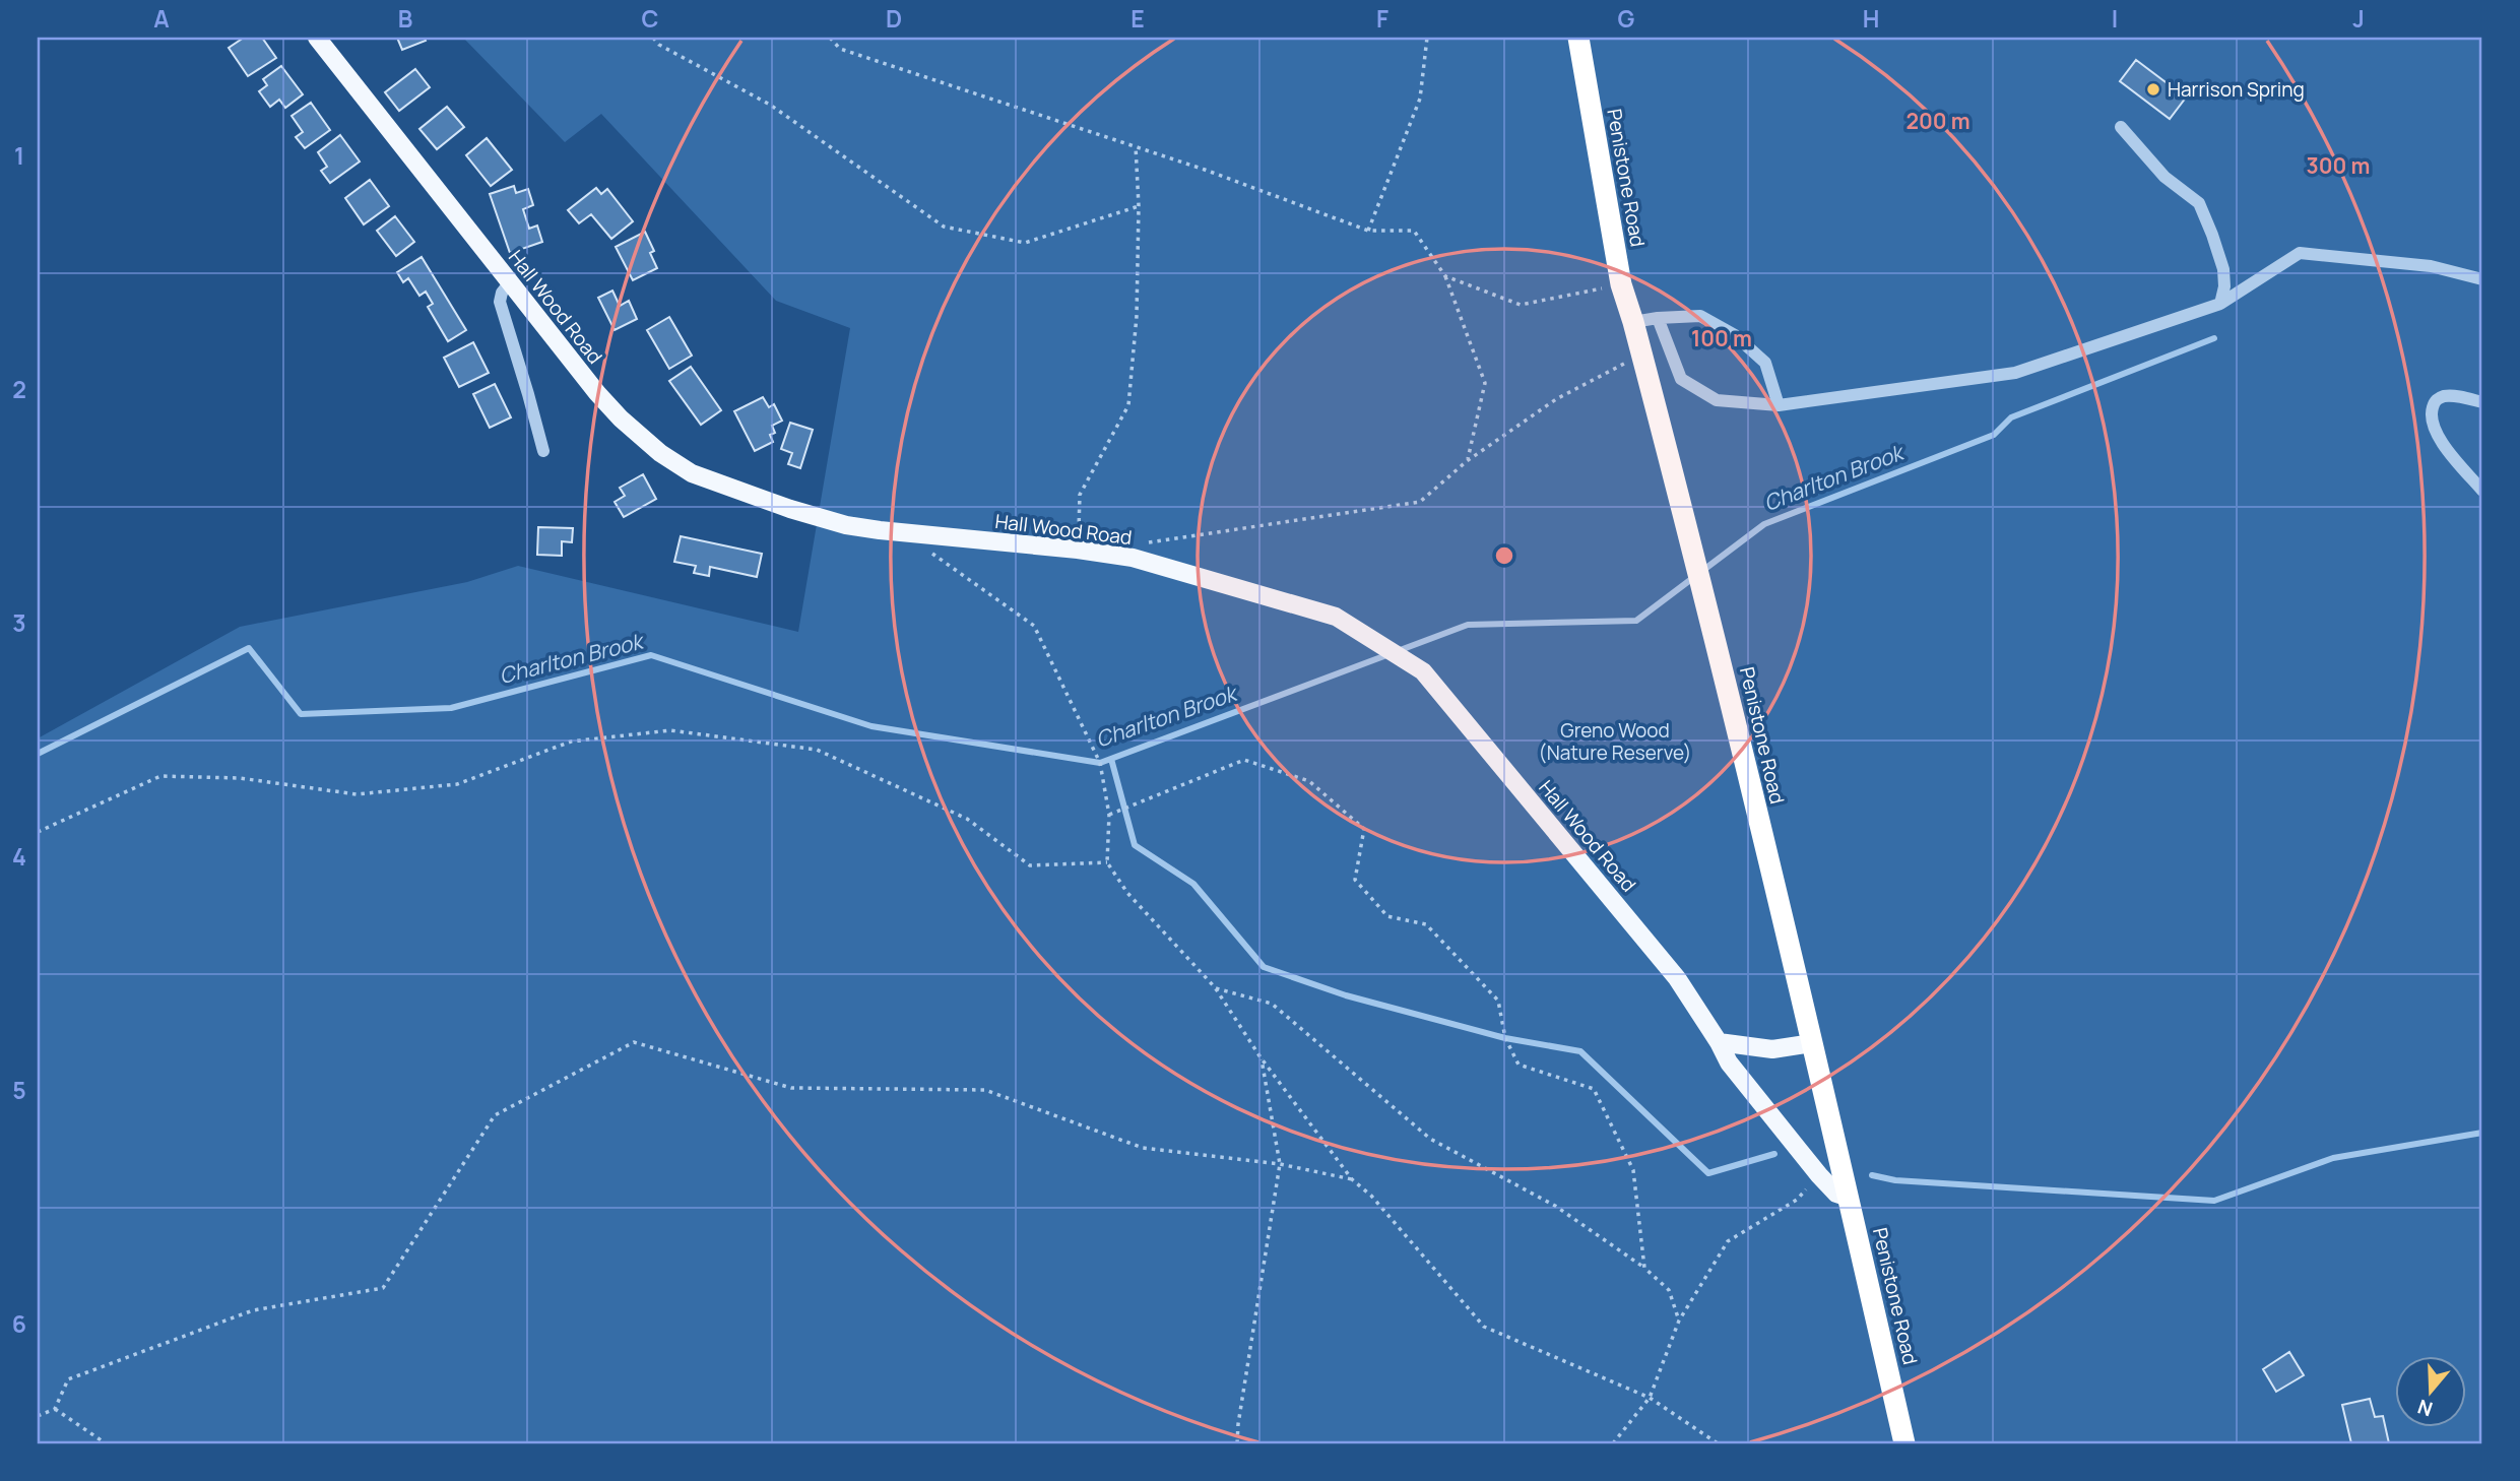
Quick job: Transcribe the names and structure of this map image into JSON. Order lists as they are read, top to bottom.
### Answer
{
  "streets": {
    "highway": ["Penistone Road"],
    "main road": ["Hall Wood Road"]
  },
  "crossings": [
    ["Penistone Road", "Hall Wood Road"]
  ],
  "water": ["Charlton Brook"],
  "parks": ["Greno Wood (Nature Reserve)"],
  "places": ["Harrison Spring"],
  "north": "bottom",
  "grid": {
    "columns": [
      "A",
      "B",
      "C",
      "D",
      "E",
      "F",
      "G",
      "H",
      "I",
      "J"
    ],
    "rows": [
      "1",
      "2",
      "3",
      "4",
      "5",
      "6"
    ]
  },
  "rings": ["200 m", "300 m", "100 m"]
}
